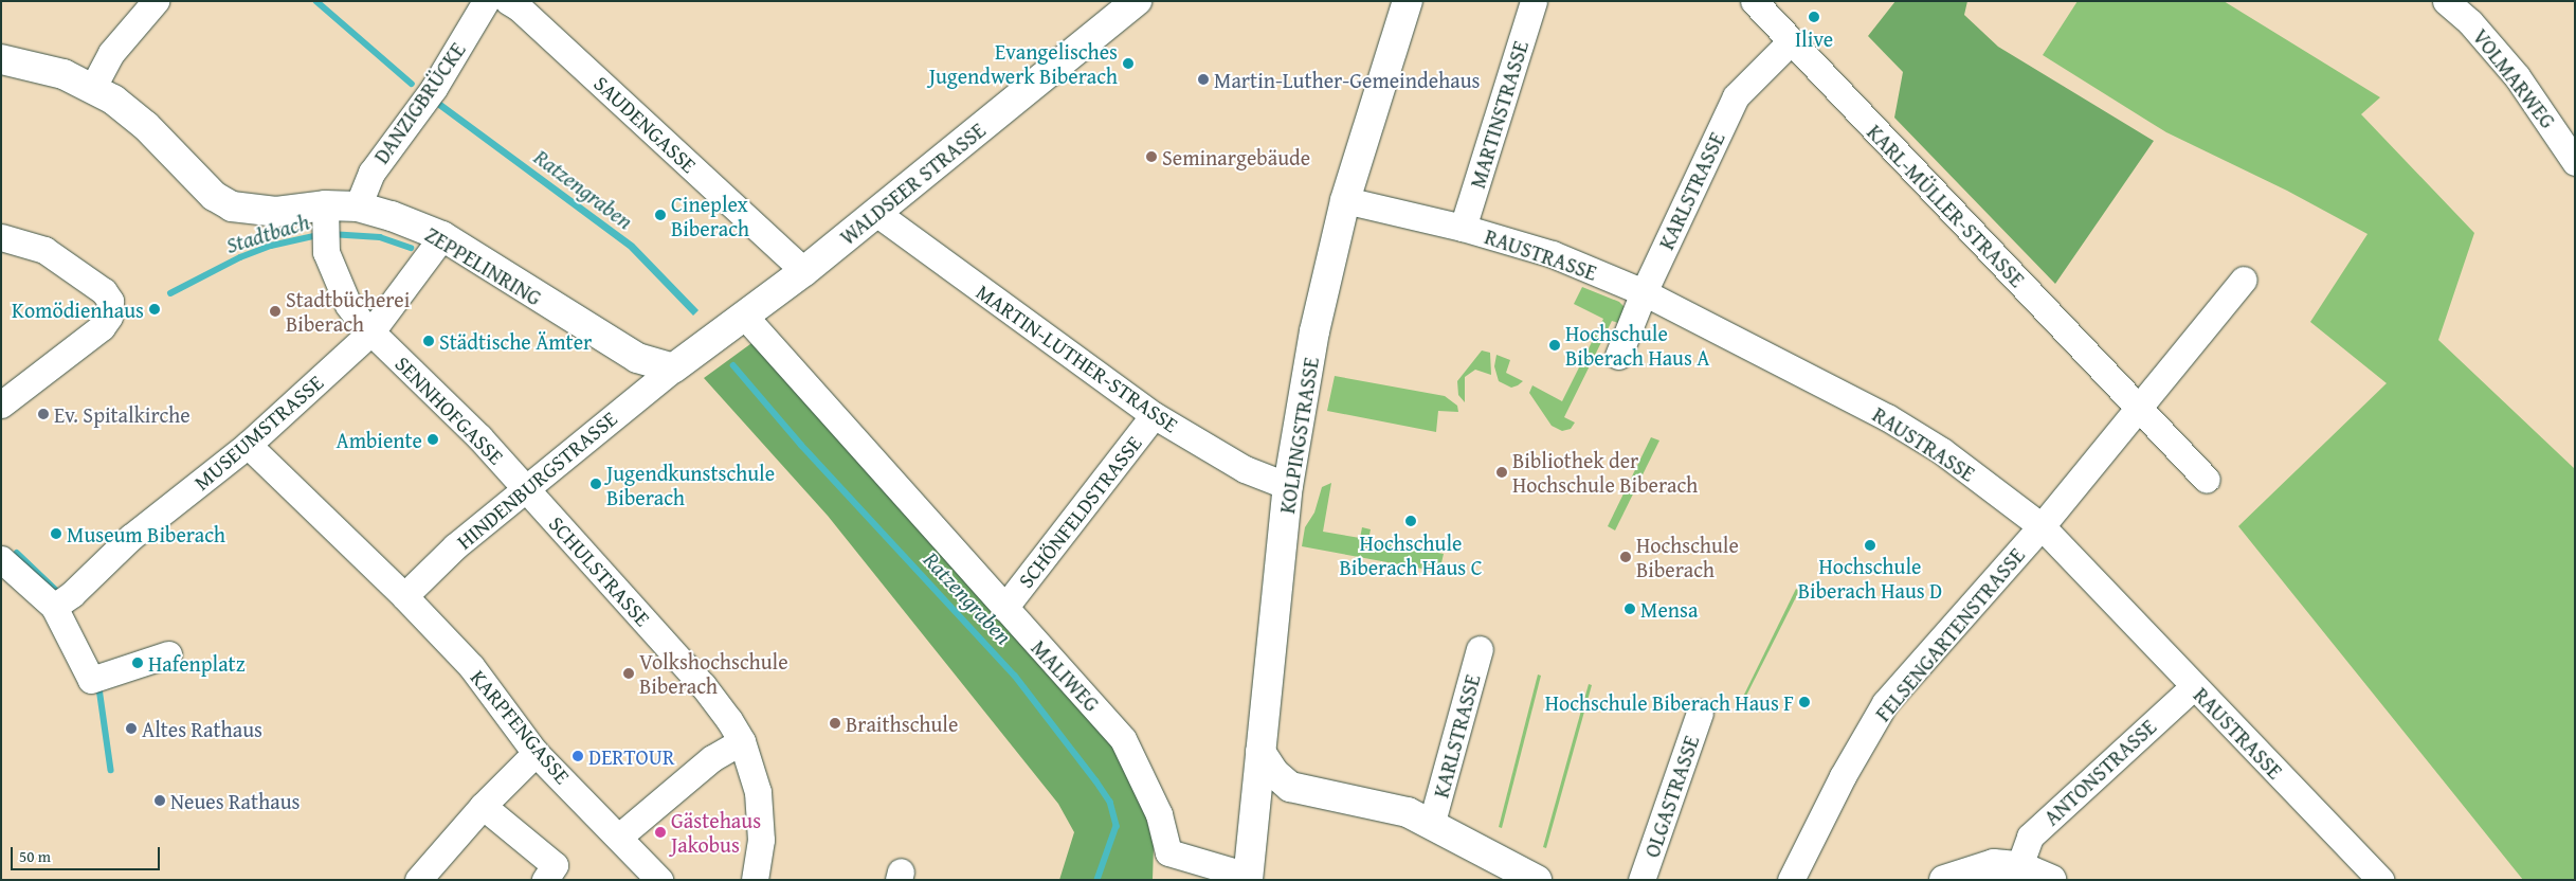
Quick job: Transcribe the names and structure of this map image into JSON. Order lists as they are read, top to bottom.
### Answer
{
  "streets": {
    "main road": ["WALDSEER STRASSE", "ZEPPELINRING", "KOLPINGSTRASSE"],
    "street": [
      "VOLMARWEG",
      "DANZIGBRÜCKE",
      "MARTINSTRASSE",
      "SAUDENGASSE",
      "KARLSTRASSE",
      "KARL-MÜLLER-STRASSE",
      "RAUSTRASSE",
      "MARTIN-LUTHER-STRASSE",
      "SENNHOFGASSE",
      "MUSEUMSTRASSE",
      "HINDENBURGSTRASSE",
      "SCHÖNFELDSTRASSE",
      "SCHULSTRASSE",
      "FELSENGARTENSTRASSE",
      "MALIWEG",
      "KARPFENGASSE",
      "ANTONSTRASSE",
      "OLGASTRASSE"
    ]
  },
  "crossings": [
    ["DANZIGBRÜCKE", "ZEPPELINRING"],
    ["MARTINSTRASSE", "RAUSTRASSE"],
    ["SAUDENGASSE", "WALDSEER STRASSE"],
    ["WALDSEER STRASSE", "ZEPPELINRING"],
    ["WALDSEER STRASSE", "MARTIN-LUTHER-STRASSE"],
    ["WALDSEER STRASSE", "HINDENBURGSTRASSE"],
    ["WALDSEER STRASSE", "MALIWEG"],
    ["KARLSTRASSE", "KARL-MÜLLER-STRASSE"],
    ["KARLSTRASSE", "RAUSTRASSE"],
    ["KARL-MÜLLER-STRASSE", "FELSENGARTENSTRASSE"],
    ["RAUSTRASSE", "KOLPINGSTRASSE"],
    ["RAUSTRASSE", "FELSENGARTENSTRASSE"],
    ["RAUSTRASSE", "ANTONSTRASSE"],
    ["ZEPPELINRING", "SENNHOFGASSE"],
    ["ZEPPELINRING", "MUSEUMSTRASSE"],
    ["ZEPPELINRING", "HINDENBURGSTRASSE"],
    ["MARTIN-LUTHER-STRASSE", "KOLPINGSTRASSE"],
    ["MARTIN-LUTHER-STRASSE", "SCHÖNFELDSTRASSE"],
    ["SENNHOFGASSE", "MUSEUMSTRASSE"],
    ["SENNHOFGASSE", "HINDENBURGSTRASSE"],
    ["SENNHOFGASSE", "SCHULSTRASSE"],
    ["MUSEUMSTRASSE", "KARPFENGASSE"],
    ["KOLPINGSTRASSE", "MALIWEG"],
    ["HINDENBURGSTRASSE", "SCHULSTRASSE"],
    ["HINDENBURGSTRASSE", "KARPFENGASSE"],
    ["SCHÖNFELDSTRASSE", "MALIWEG"]
  ],
  "water": ["Ratzengraben", "Stadtbach"],
  "places": [
    "Ilive",
    "Evangelisches Jugendwerk Biberach",
    "Martin-Luther-Gemeindehaus",
    "Seminargebäude",
    "Cineplex Biberach",
    "Komödienhaus",
    "Stadtbücherei Biberach",
    "Städtische Ämter",
    "Hochschule Biberach Haus A",
    "Ev. Spitalkirche",
    "Ambiente",
    "Bibliothek der Hochschule Biberach",
    "Jugendkunstschule Biberach",
    "Hochschule Biberach Haus C",
    "Museum Biberach",
    "Hochschule Biberach Haus D",
    "Hochschule Biberach",
    "Mensa",
    "Hafenplatz",
    "Volkshochschule Biberach",
    "Hochschule Biberach Haus F",
    "Braithschule",
    "Altes Rathaus",
    "DERTOUR",
    "Neues Rathaus",
    "Gästehaus Jakobus"
  ],
  "scale_bar": "50 m"
}
